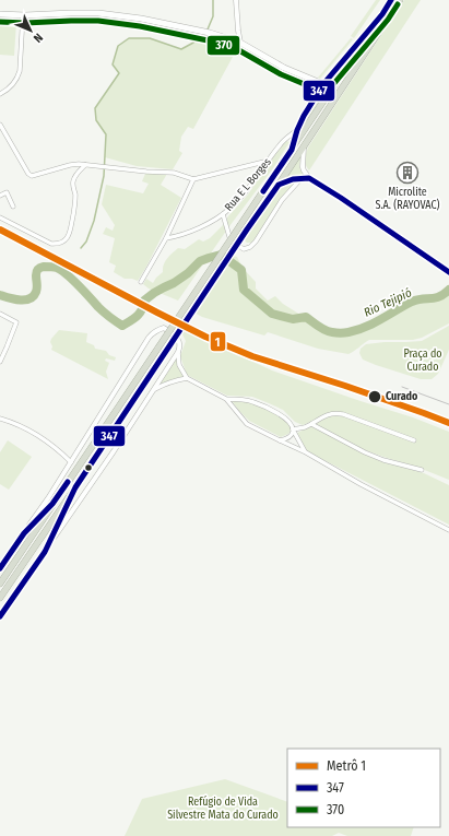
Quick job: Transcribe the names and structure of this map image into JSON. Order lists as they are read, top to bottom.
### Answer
{
  "streets": {
    "street": ["Rua E L Borges"]
  },
  "water": ["Rio Tejipió"],
  "parks": ["Praça do Curado", "Refúgio de Vida Silvestre Mata do Curado"],
  "places": {
    "building": ["Microlite S.A. (RAYOVAC)"],
    "other": ["Curado"]
  },
  "lines": ["transit line 347", "transit line 370", "metro line 1"],
  "legend": ["Metrô 1", "347", "370"],
  "north": "bottom right"
}
